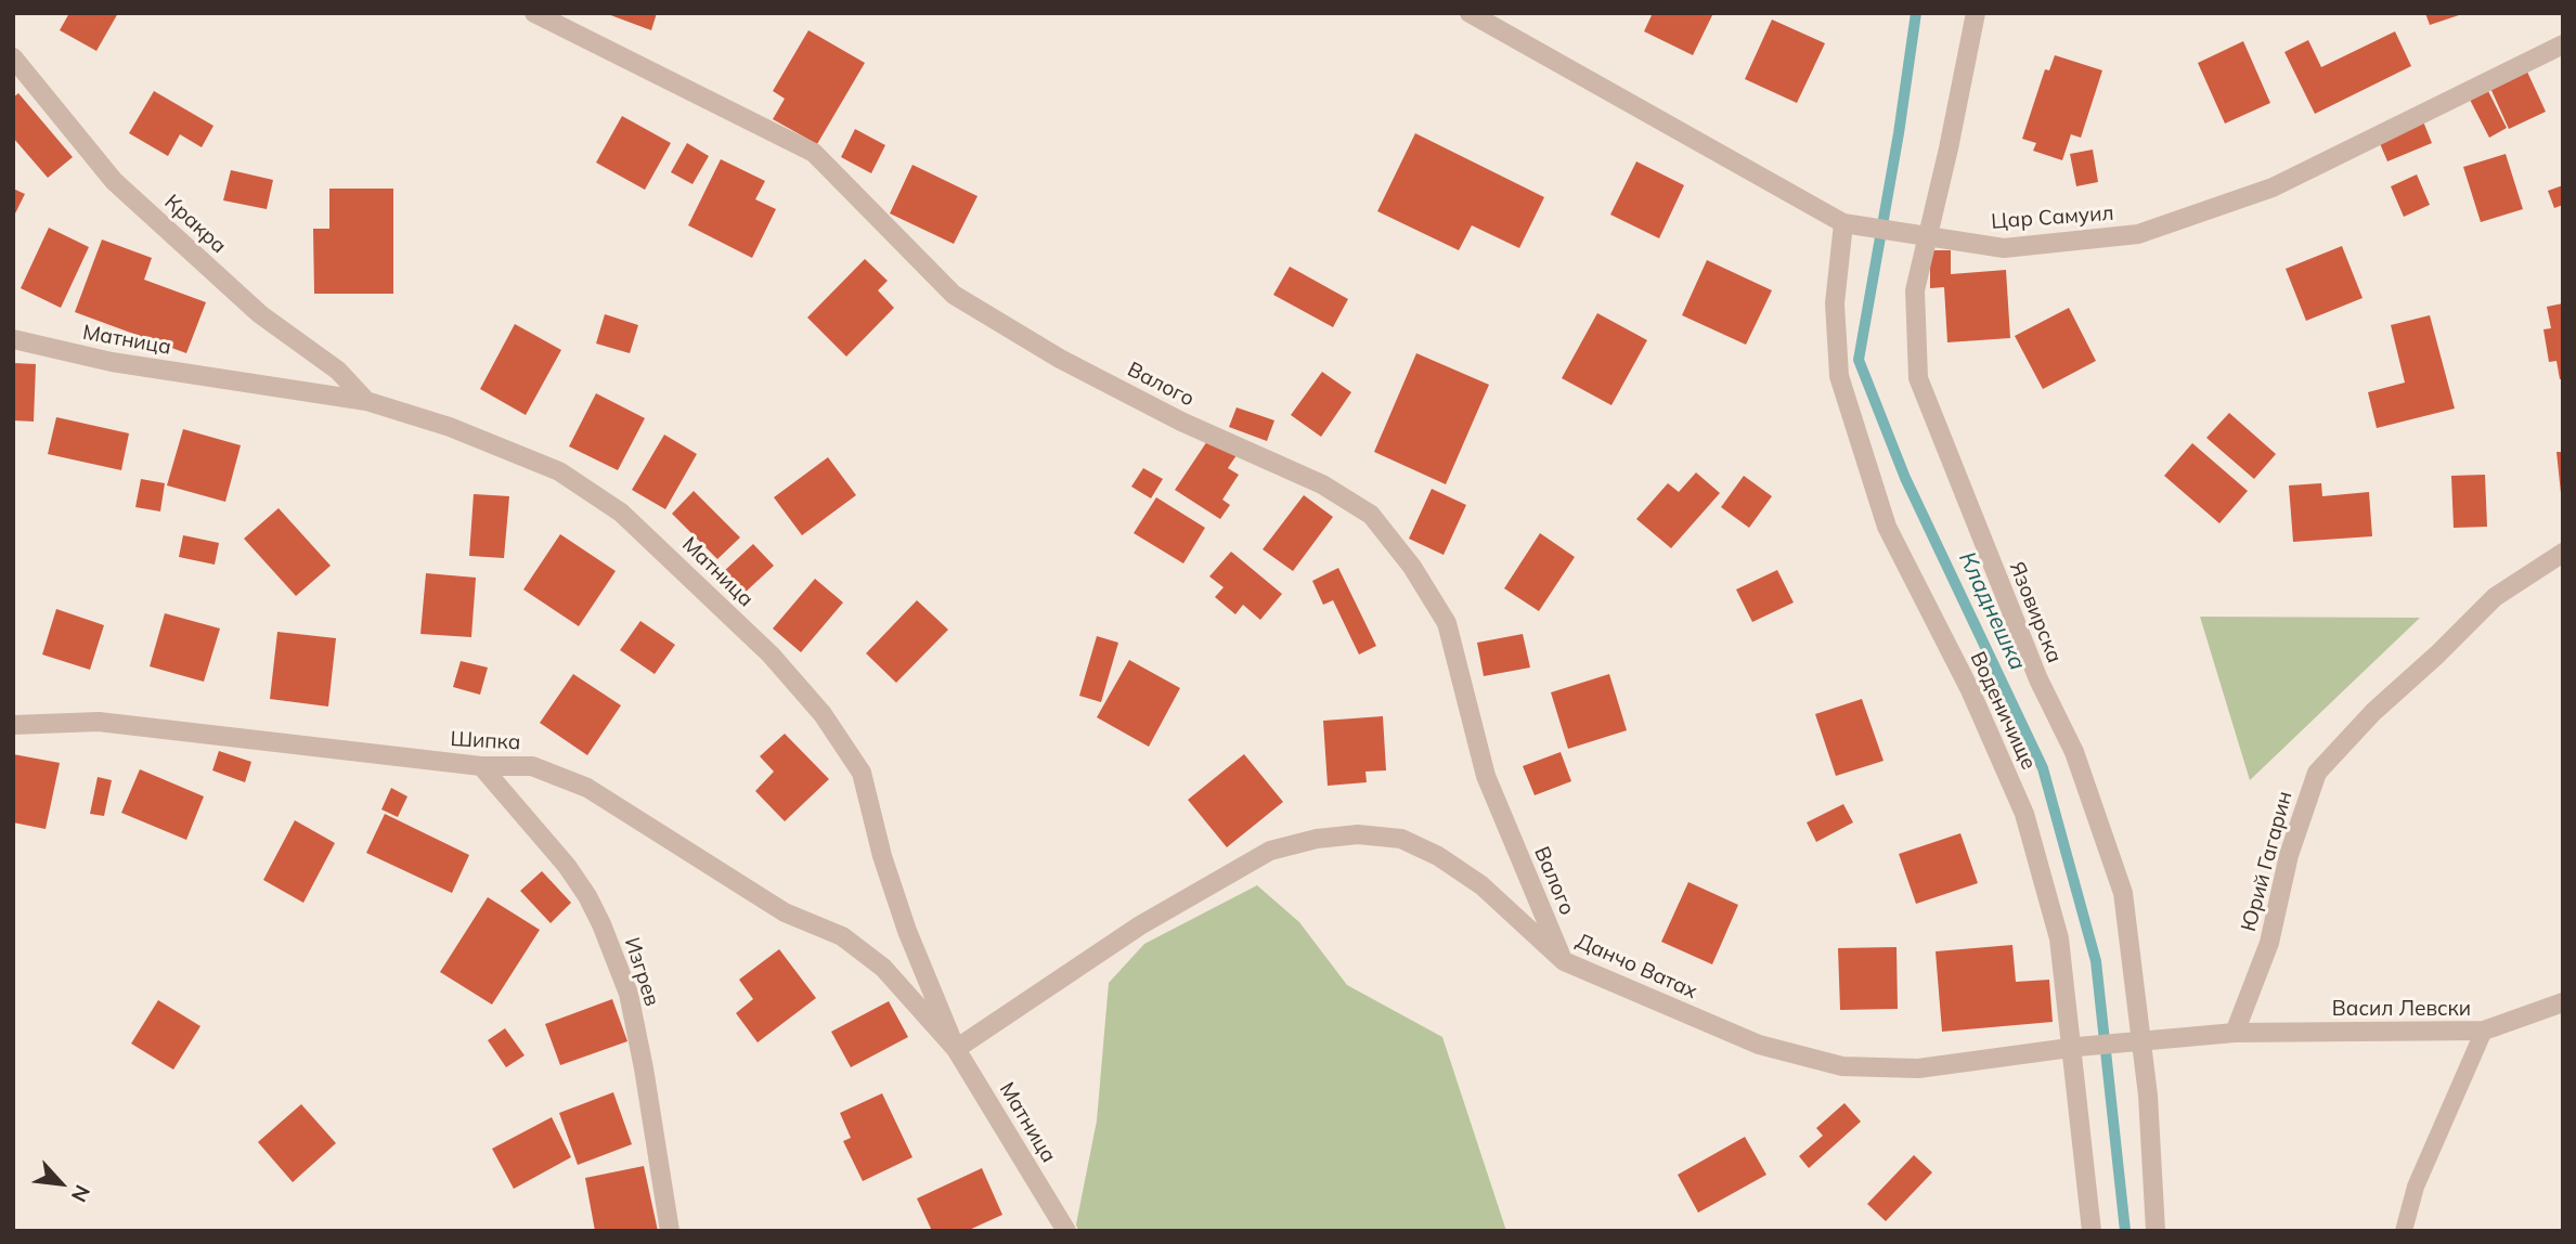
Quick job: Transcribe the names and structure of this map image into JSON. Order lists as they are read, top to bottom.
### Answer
{
  "streets": {
    "street": [
      "Цар Самуил",
      "Кракра",
      "Матница",
      "Валого",
      "Язовирска",
      "Воденичище",
      "Шипка",
      "Юрий Гагарин",
      "Данчо Ватах",
      "Изгрев",
      "Васил Левски"
    ]
  },
  "crossings": [
    ["Цар Самуил", "Язовирска"],
    ["Цар Самуил", "Воденичище"],
    ["Кракра", "Матница"],
    ["Матница", "Шипка"],
    ["Матница", "Данчо Ватах"],
    ["Валого", "Данчо Ватах"],
    ["Воденичище", "Данчо Ватах"],
    ["Шипка", "Данчо Ватах"],
    ["Шипка", "Изгрев"],
    ["Юрий Гагарин", "Васил Левски"]
  ],
  "water": ["Кладнешка"],
  "north": "bottom right"
}
